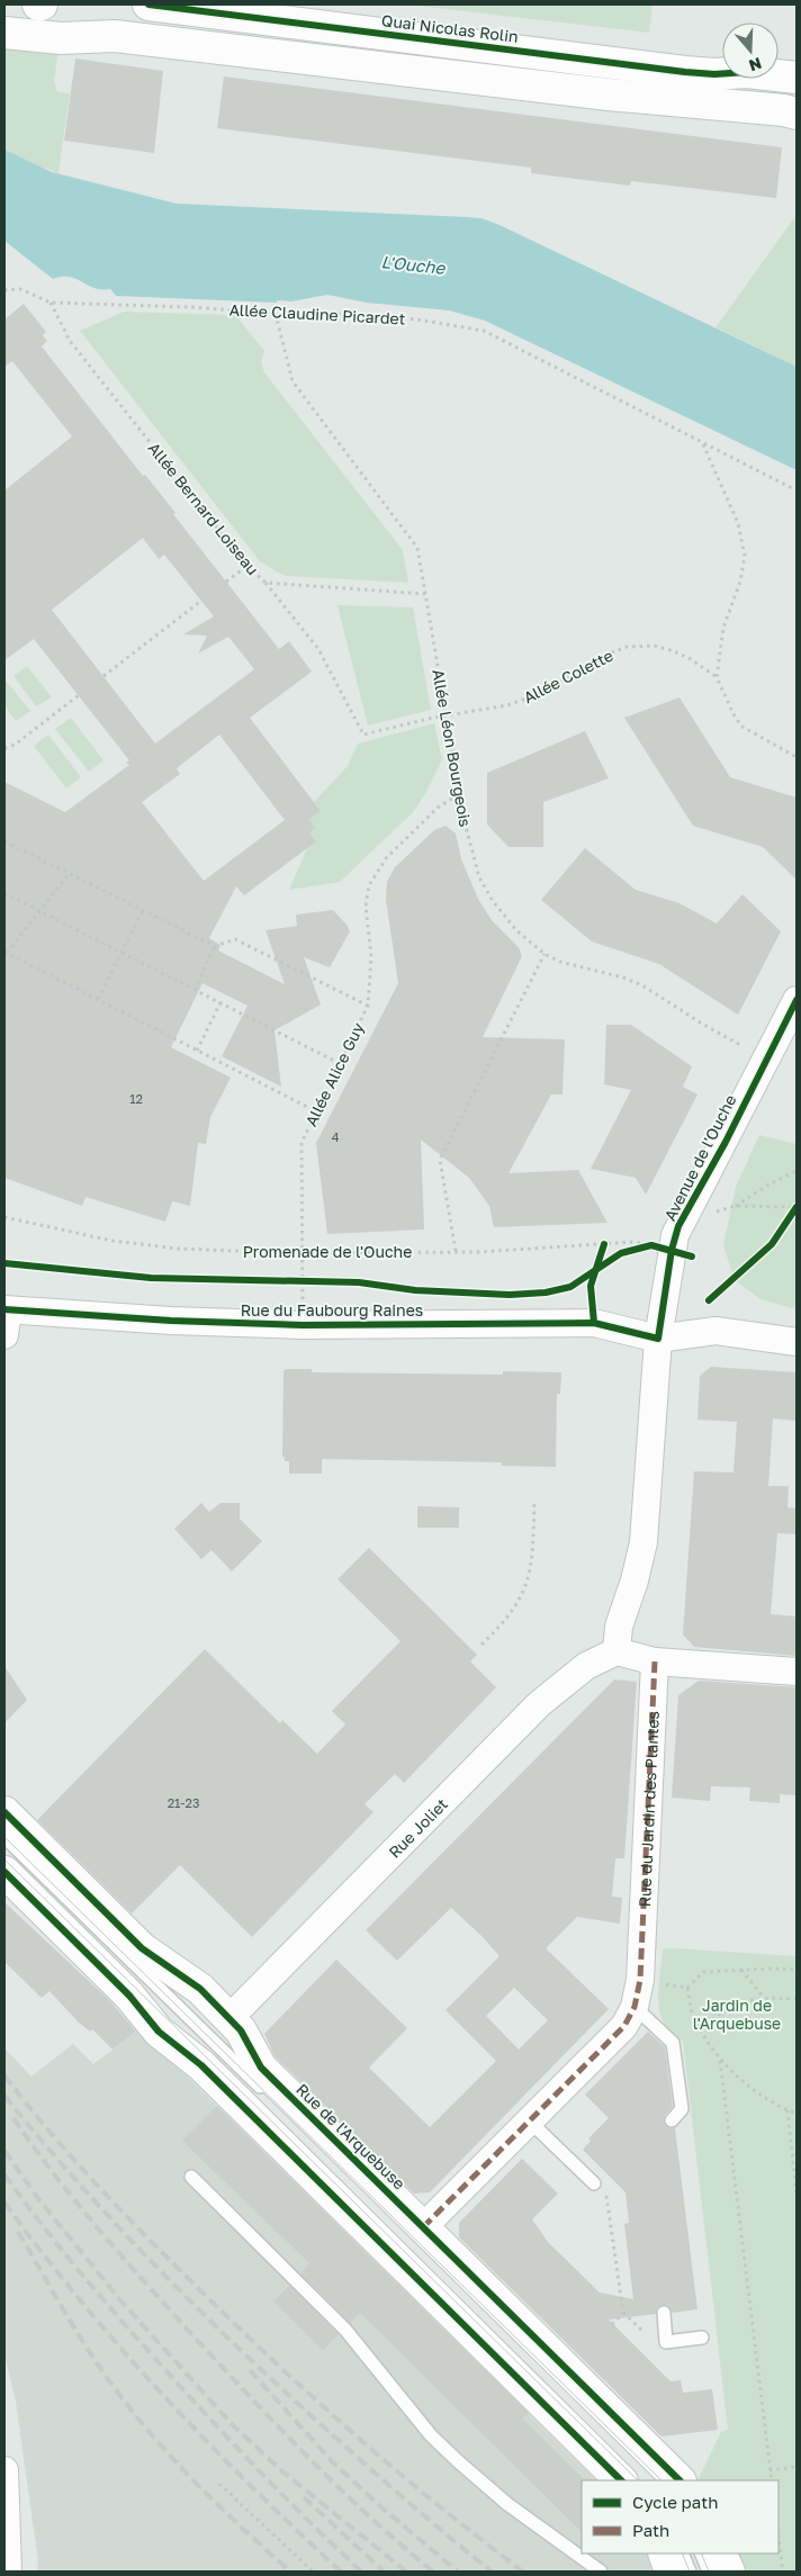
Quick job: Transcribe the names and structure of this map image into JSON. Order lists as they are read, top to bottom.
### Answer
{
  "streets": {
    "main road": ["Quai Nicolas Rolin", "Rue de l'Arquebuse"],
    "street": [
      "Avenue de l'Ouche",
      "Rue du Faubourg Raines",
      "Rue du Jardin des Plantes",
      "Rue Joliet"
    ],
    "path": [
      "Allée Claudine Picardet",
      "Allée Bernard Loiseau",
      "Allée Colette",
      "Allée Léon Bourgeois",
      "Allée Alice Guy",
      "Promenade de l'Ouche"
    ]
  },
  "crossings": [
    ["Allée Claudine Picardet", "Allée Bernard Loiseau"],
    ["Allée Claudine Picardet", "Allée Léon Bourgeois"],
    ["Allée Bernard Loiseau", "Allée Colette"],
    ["Allée Bernard Loiseau", "Allée Léon Bourgeois"],
    ["Allée Colette", "Allée Léon Bourgeois"],
    ["Allée Léon Bourgeois", "Allée Alice Guy"],
    ["Allée Léon Bourgeois", "Avenue de l'Ouche"],
    ["Allée Alice Guy", "Promenade de l'Ouche"],
    ["Allée Alice Guy", "Rue du Faubourg Raines"],
    ["Avenue de l'Ouche", "Rue du Faubourg Raines"],
    ["Rue du Jardin des Plantes", "Rue de l'Arquebuse"],
    ["Rue Joliet", "Rue de l'Arquebuse"]
  ],
  "water": ["L'Ouche"],
  "parks": ["Jardin de l'Arquebuse"],
  "house_numbers": ["12", "4", "21-23"],
  "legend": ["Cycle path", "Path"],
  "north": "bottom"
}
